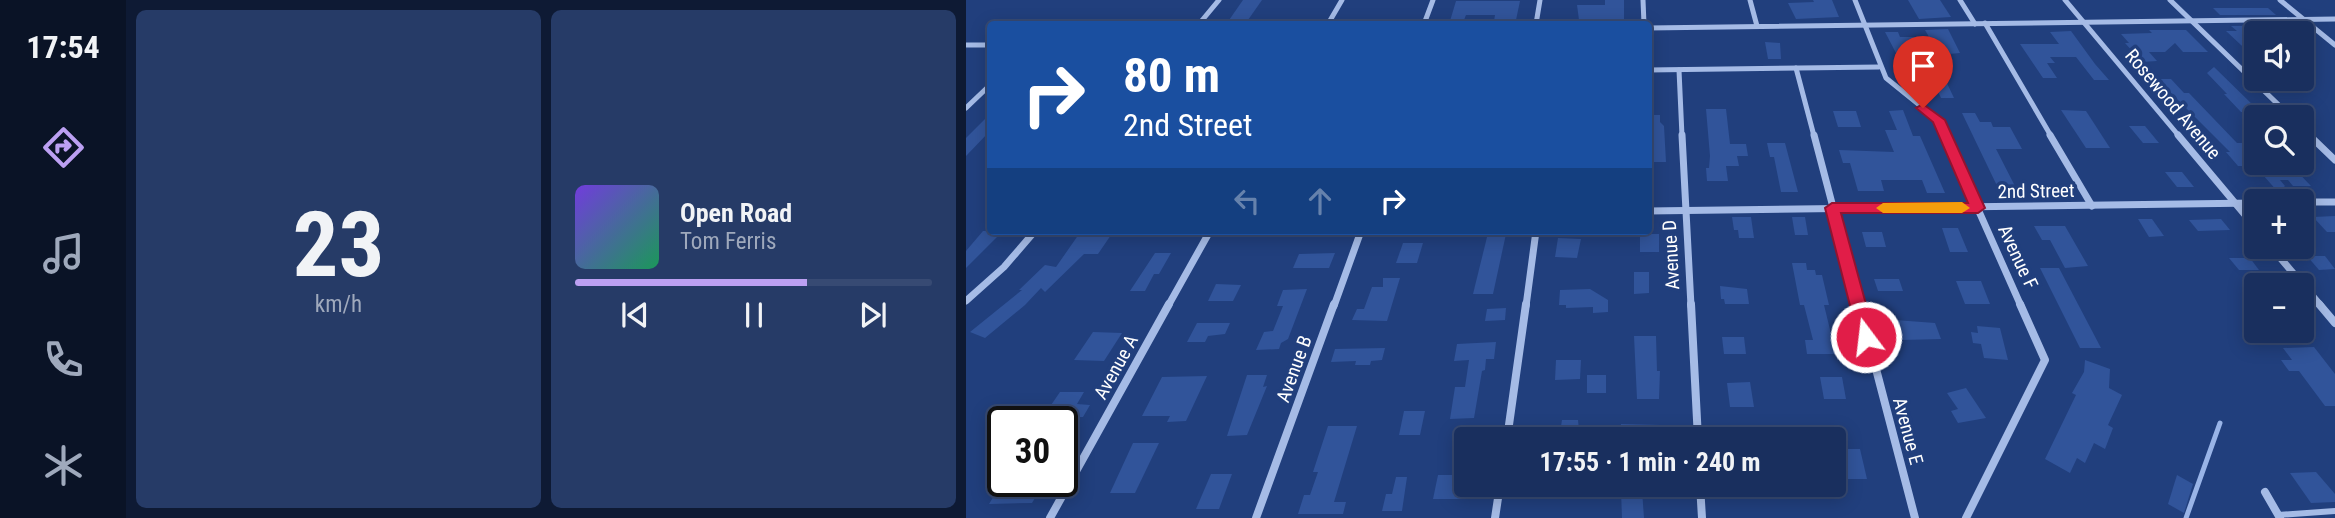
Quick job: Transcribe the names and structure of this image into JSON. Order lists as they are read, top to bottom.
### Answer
{
  "streets": {
    "street": [
      "Rosewood Avenue",
      "2nd Street",
      "Avenue D",
      "Avenue F",
      "Avenue A",
      "Avenue B",
      "Avenue E"
    ]
  },
  "crossings": [
    ["Rosewood Avenue", "2nd Street"],
    ["2nd Street", "Avenue D"],
    ["2nd Street", "Avenue F"],
    ["2nd Street", "Avenue E"]
  ],
  "page": {
    "tabs": "17:54",
    "tile": ["23", "km/h"],
    "map_buttons": ["+", "−"],
    "turn": ["80 m", "2nd Street"],
    "song": ["Open Road", "Tom Ferris"],
    "limit": "30",
    "trip": "17:55 · 1 min · 240 m"
  }
}
